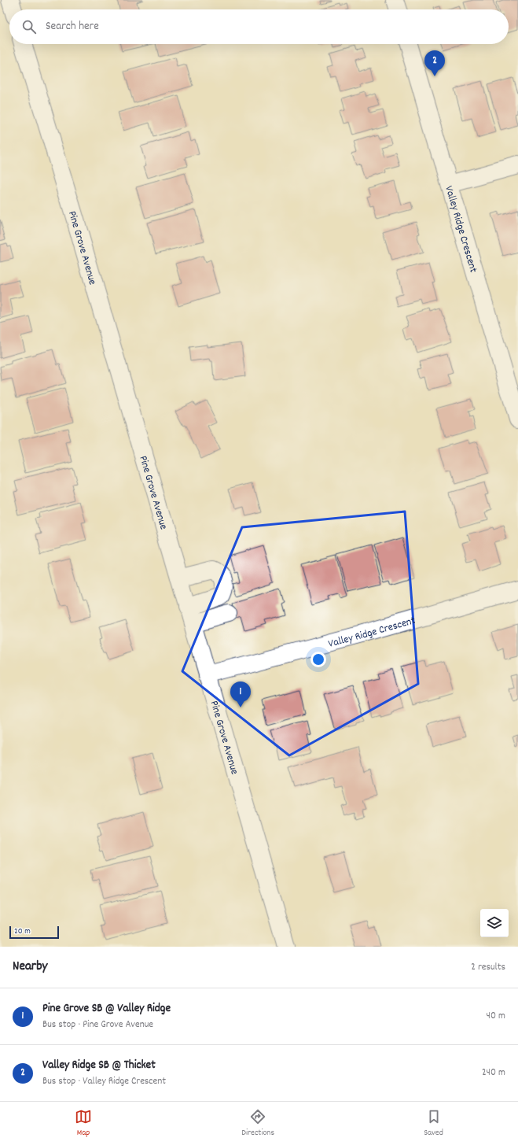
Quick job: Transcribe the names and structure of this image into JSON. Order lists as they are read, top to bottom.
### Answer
{
  "streets": {
    "street": ["Valley Ridge Crescent", "Pine Grove Avenue"]
  },
  "crossings": [
    ["Valley Ridge Crescent", "Pine Grove Avenue"]
  ],
  "scale_bar": "20 m",
  "page": {
    "search": "Search here",
    "pins": ["2", "1"],
    "scale": "20 m",
    "heading": ["Nearby", "2 results"],
    "list": [
      {
        "mark": "1",
        "name": "Pine Grove SB @ Valley Ridge",
        "note": "Bus stop · Pine Grove Avenue",
        "value": "40 m"
      },
      {
        "mark": "2",
        "name": "Valley Ridge SB @ Thicket",
        "note": "Bus stop · Valley Ridge Crescent",
        "value": "240 m"
      }
    ],
    "nav": ["Map", "Directions", "Saved"]
  }
}
